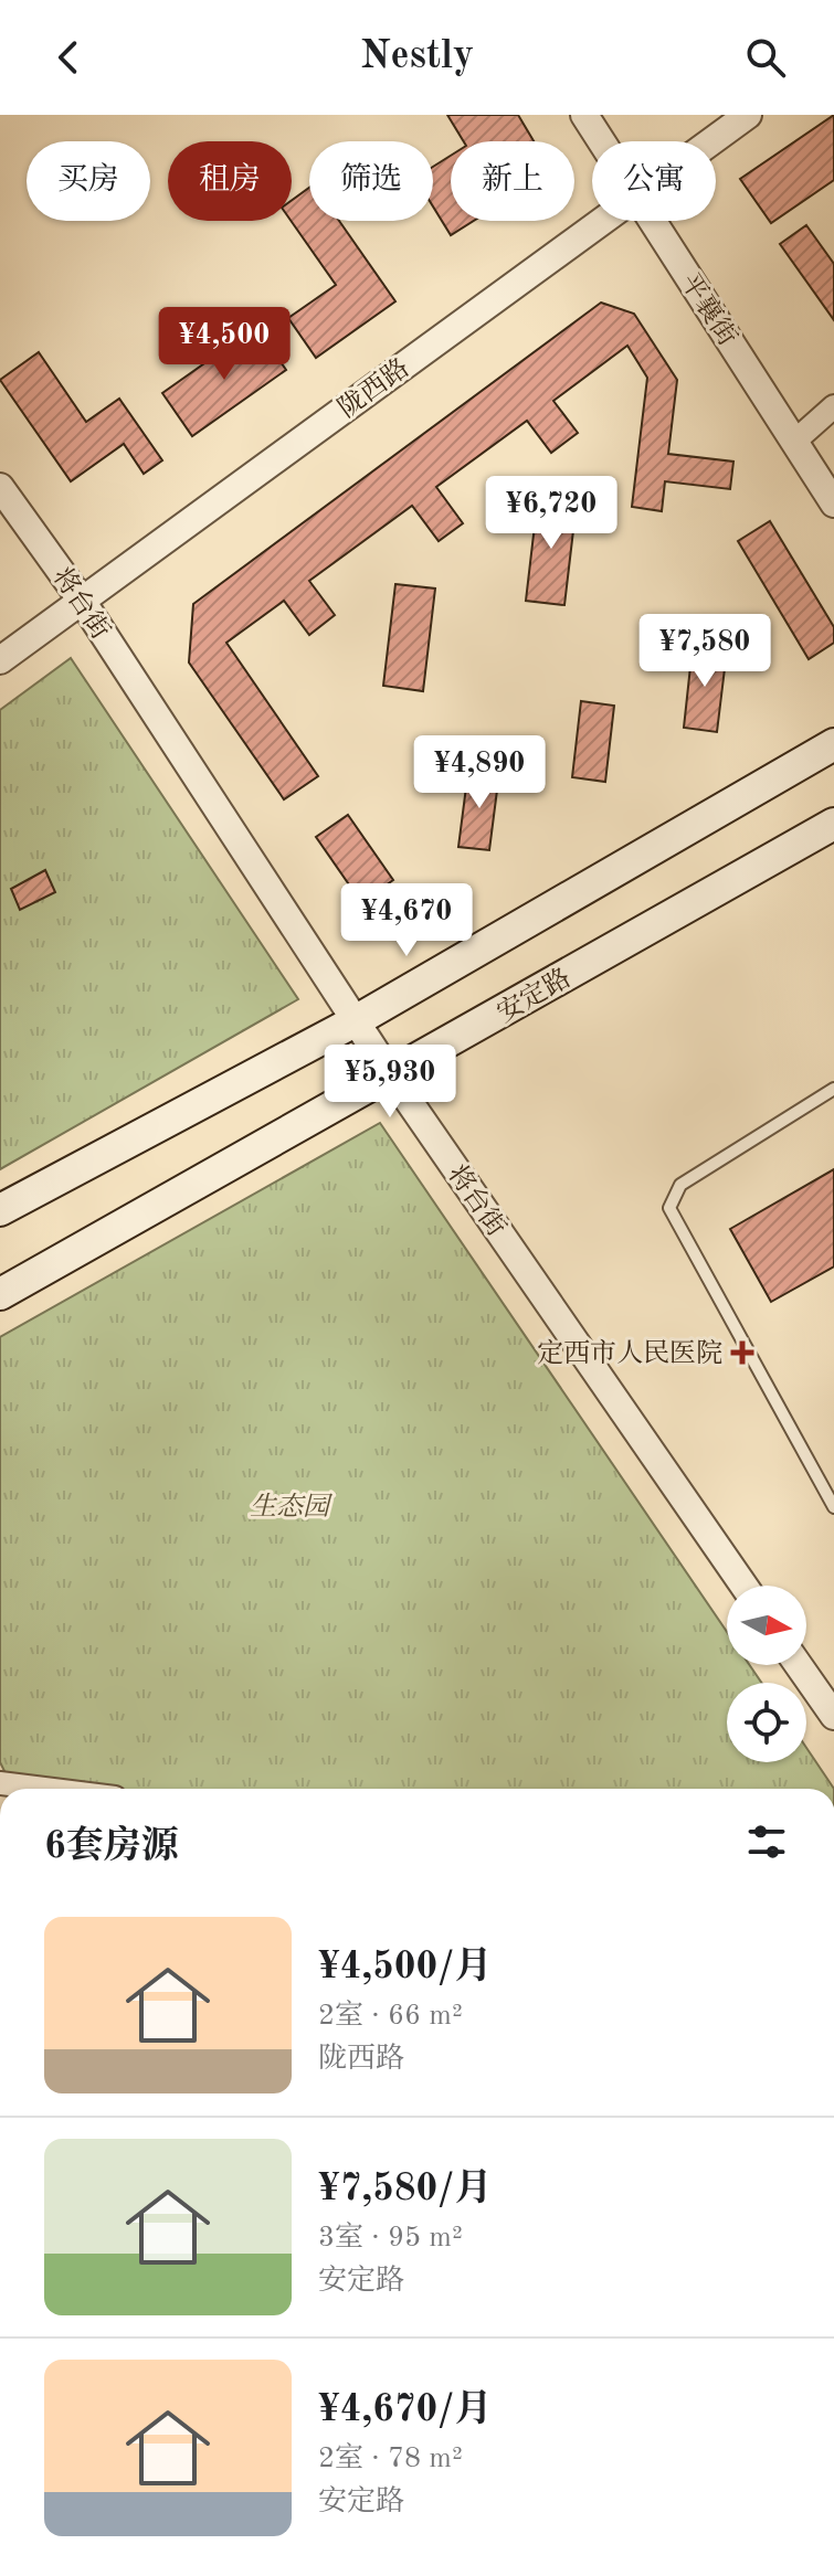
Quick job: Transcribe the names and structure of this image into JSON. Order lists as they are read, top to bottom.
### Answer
{
  "streets": {
    "main road": ["安定路"],
    "street": ["平襄街", "陇西路", "将台街"]
  },
  "crossings": [
    ["陇西路", "将台街"],
    ["将台街", "安定路"]
  ],
  "parks": ["生态园"],
  "places": {
    "health": ["定西市人民医院"]
  },
  "north": "right",
  "page": {
    "header": "Nestly",
    "chip": [
      "买房",
      "租房",
      "筛选",
      "新上",
      "公寓"
    ],
    "price": [
      "¥4,500",
      "¥6,720",
      "¥7,580",
      "¥4,890",
      "¥4,670",
      "¥5,930"
    ],
    "heading": "6套房源",
    "list": [
      {
        "name": "¥4,500/月",
        "note": "2室 · 66 m² · 陇西路"
      },
      {
        "name": "¥7,580/月",
        "note": "3室 · 95 m² · 安定路"
      },
      {
        "name": "¥4,670/月",
        "note": "2室 · 78 m² · 安定路"
      }
    ]
  }
}
